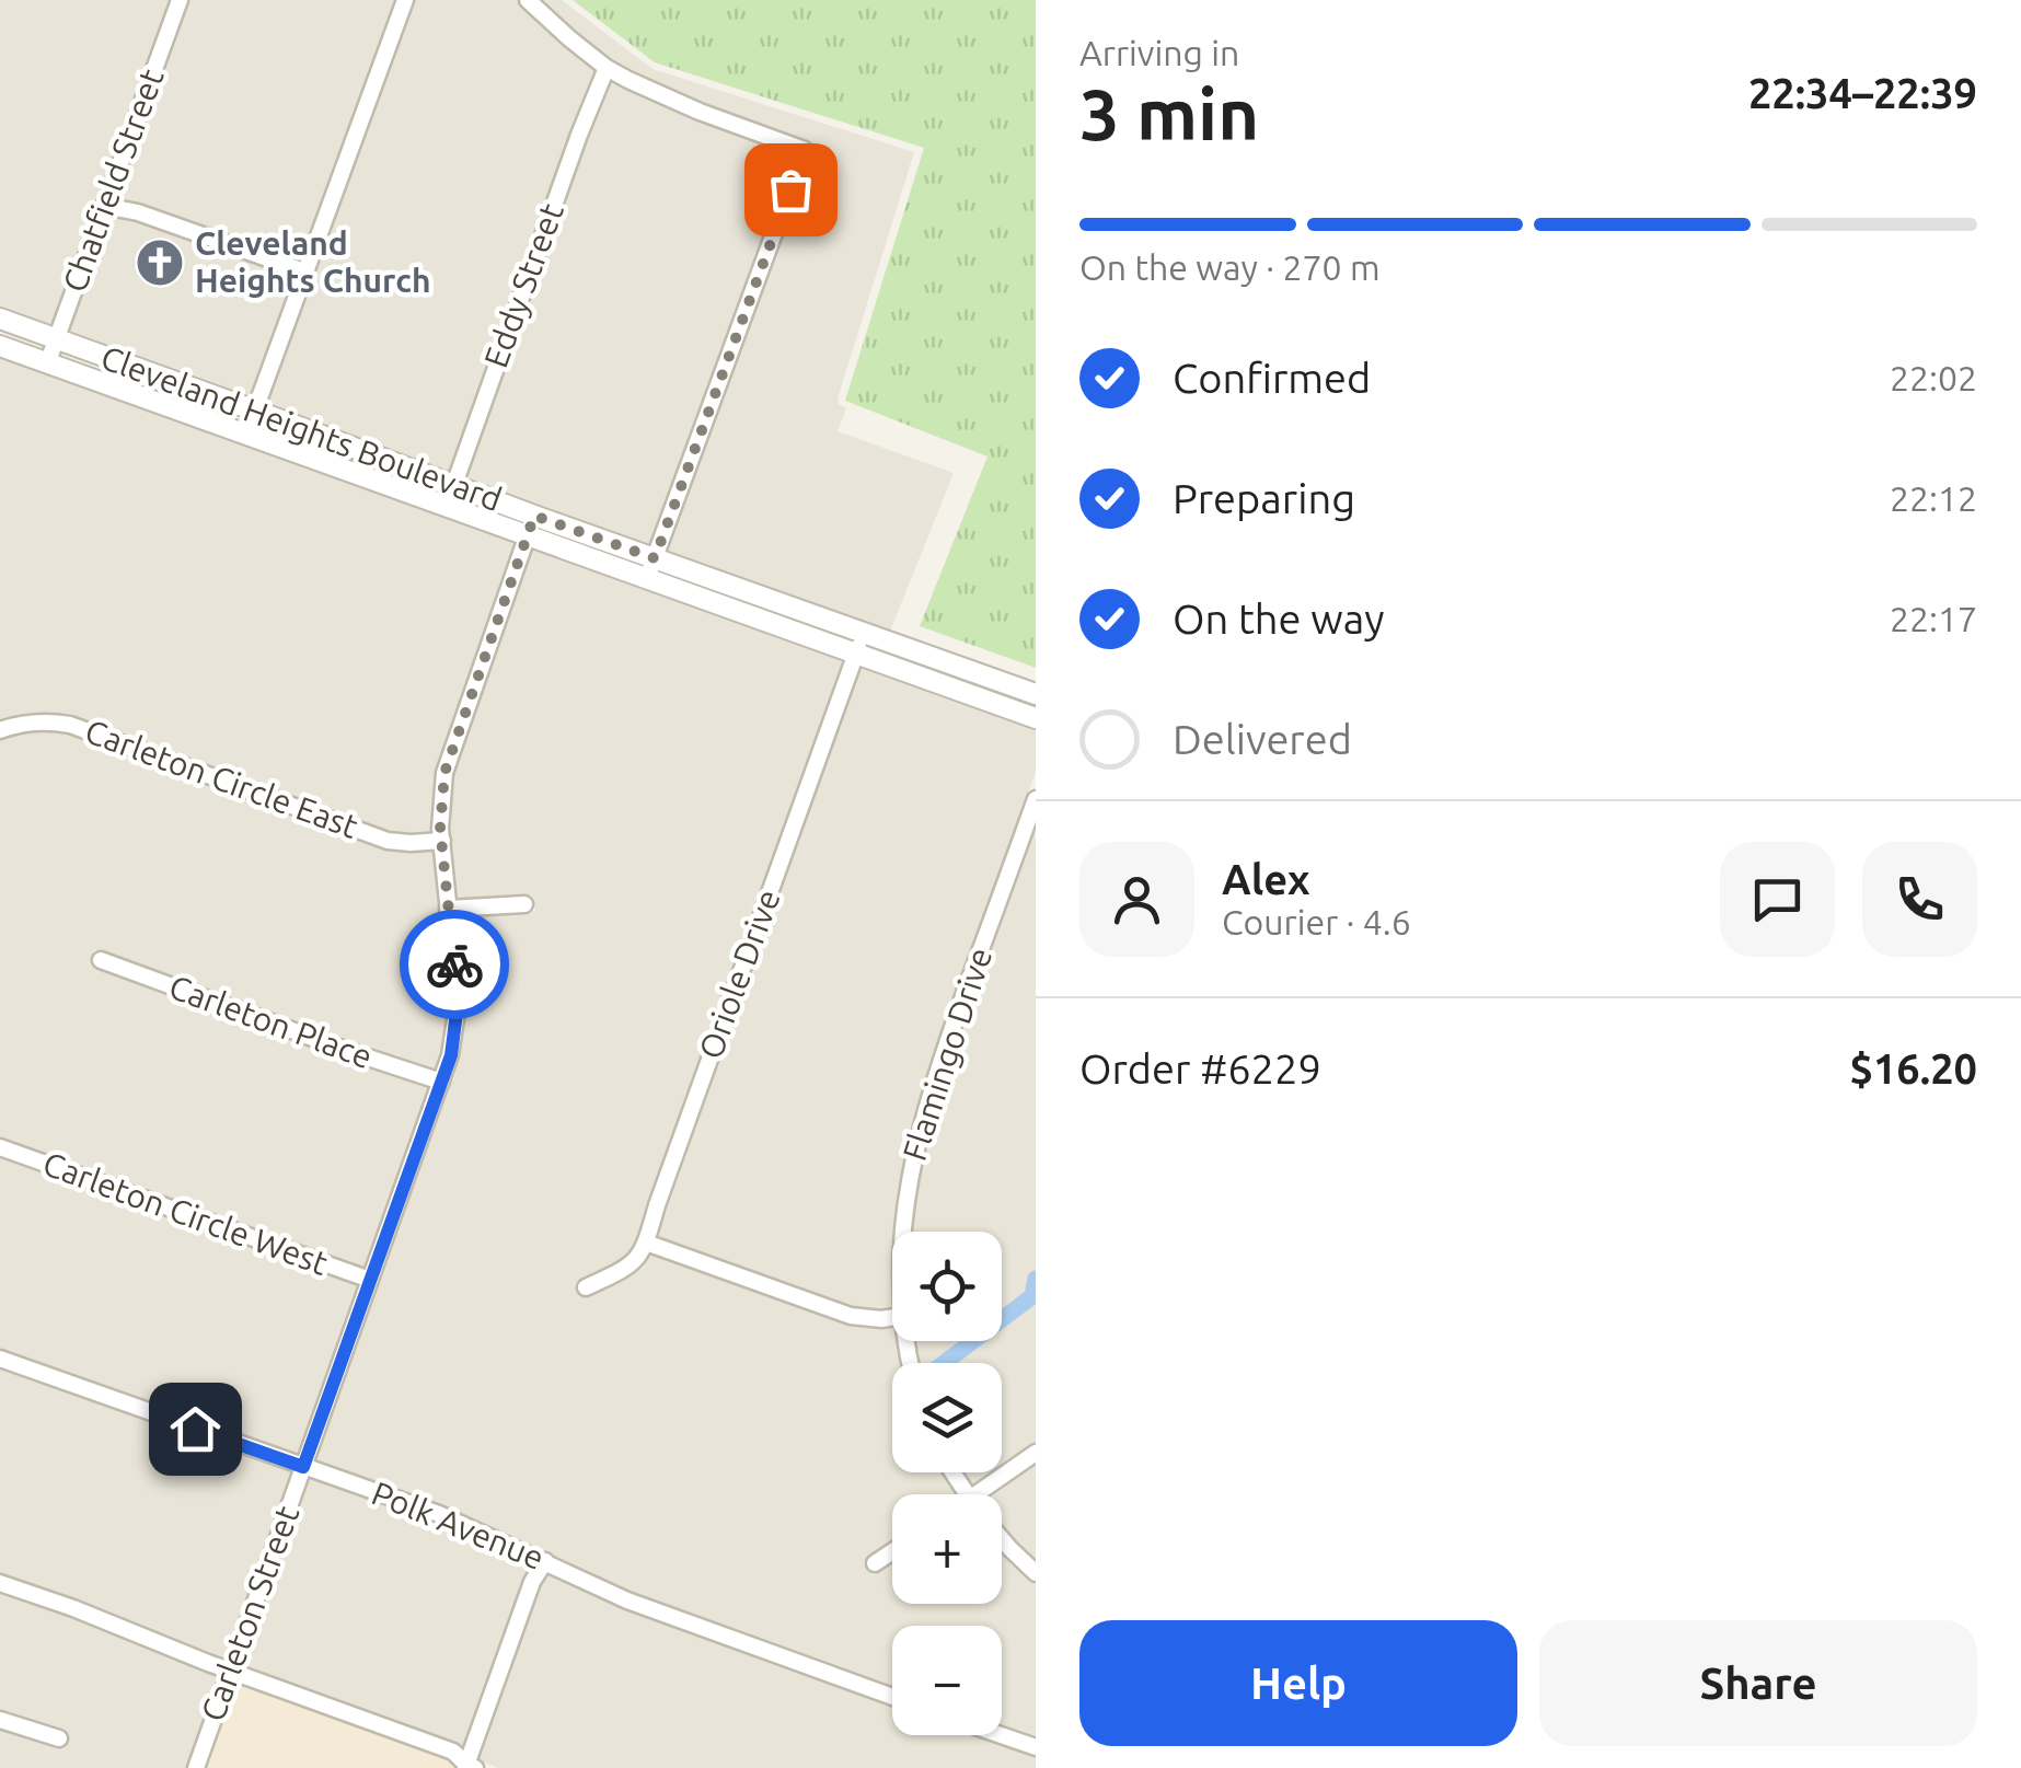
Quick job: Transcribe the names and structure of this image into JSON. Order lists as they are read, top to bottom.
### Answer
{
  "streets": {
    "street": [
      "Chatfield Street",
      "Eddy Street",
      "Cleveland Heights Boulevard",
      "Carleton Circle East",
      "Oriole Drive",
      "Carleton Place",
      "Flamingo Drive",
      "Carleton Circle West",
      "Polk Avenue",
      "Carleton Street"
    ]
  },
  "crossings": [
    ["Chatfield Street", "Cleveland Heights Boulevard"],
    ["Eddy Street", "Cleveland Heights Boulevard"],
    ["Cleveland Heights Boulevard", "Oriole Drive"],
    ["Cleveland Heights Boulevard", "Carleton Street"],
    ["Carleton Circle East", "Carleton Street"],
    ["Carleton Place", "Carleton Street"],
    ["Carleton Circle West", "Carleton Street"],
    ["Polk Avenue", "Carleton Street"]
  ],
  "places": {
    "church": ["Cleveland Heights Church"]
  },
  "page": {
    "heading": ["3 min", "Arriving in", "22:34–22:39"],
    "panel": [
      "Alex",
      "Courier · 4.6",
      "Order #6229",
      "$16.20"
    ],
    "bar": "On the way · 270 m",
    "list": [
      ["Confirmed", "22:02"],
      ["Preparing", "22:12"],
      ["On the way", "22:17"],
      "Delivered"
    ],
    "map_buttons": ["+", "−"],
    "buttons": ["Help", "Share"]
  }
}
